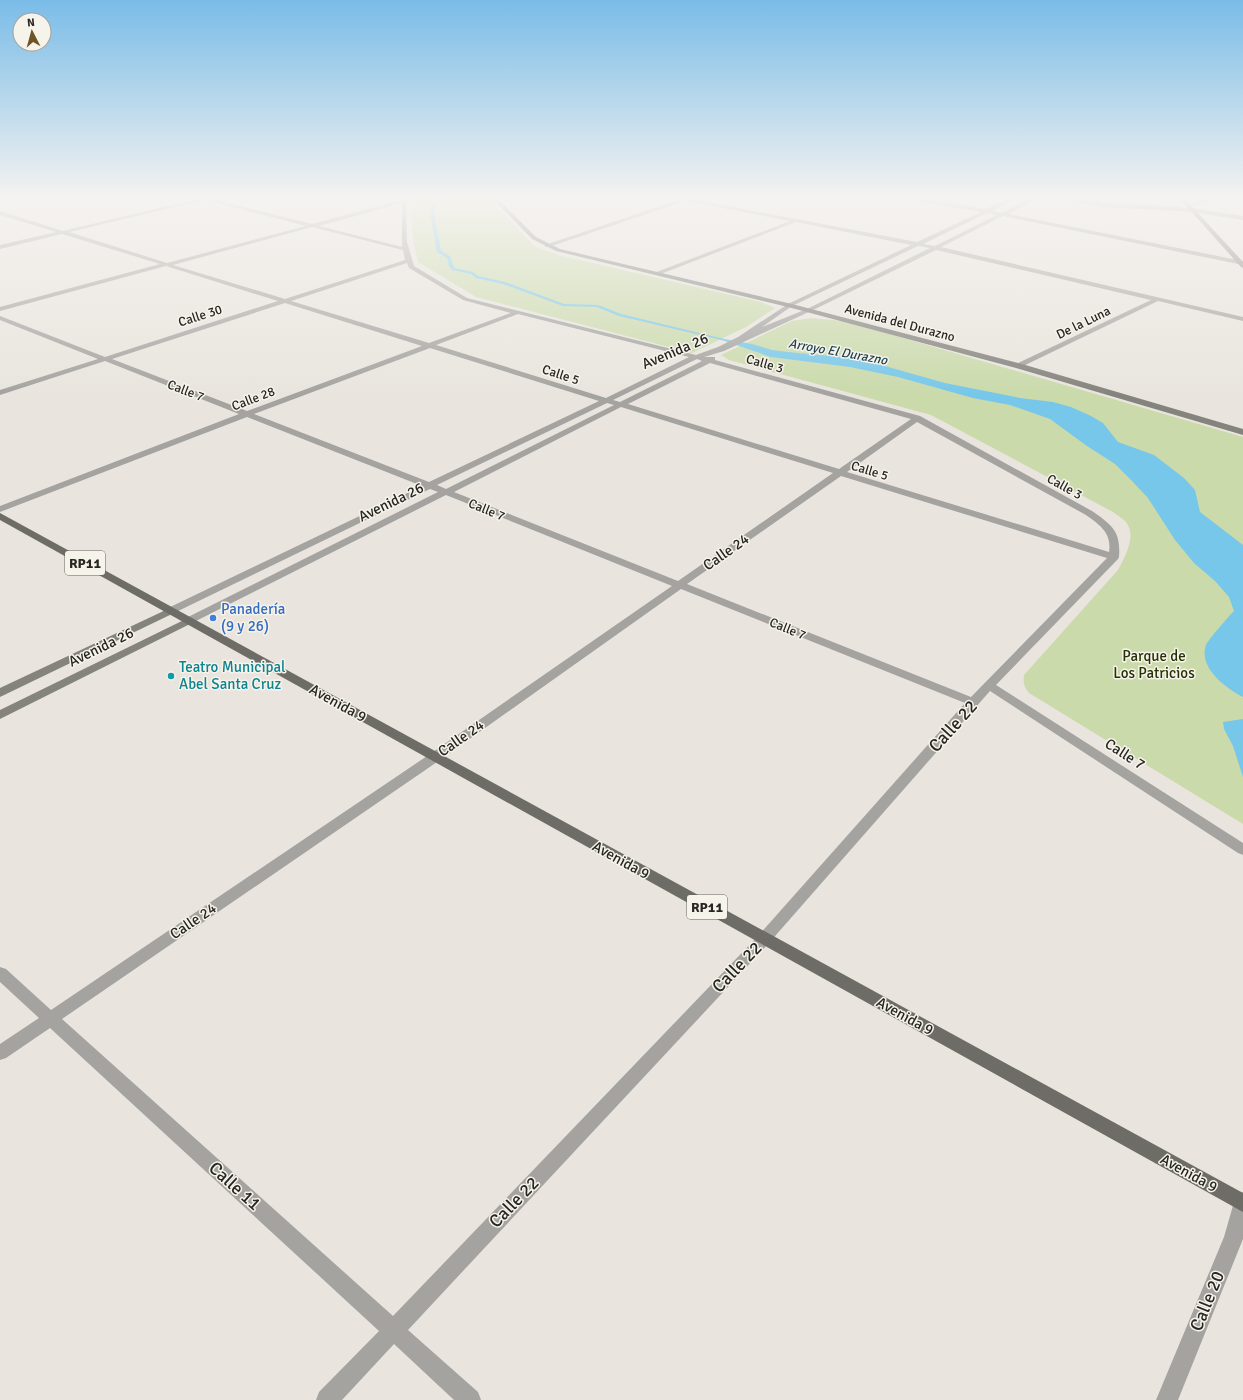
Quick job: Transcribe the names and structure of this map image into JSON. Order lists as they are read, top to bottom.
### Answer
{
  "streets": {
    "main road": [
      "Avenida del Durazno",
      "Avenida 26",
      "RP11",
      "Avenida 9"
    ],
    "street": [
      "Calle 30",
      "De la Luna",
      "Calle 3",
      "Calle 5",
      "Calle 7",
      "Calle 28",
      "Calle 24",
      "Calle 22",
      "Calle 11",
      "Calle 20"
    ]
  },
  "crossings": [
    ["Calle 30", "Calle 5"],
    ["Calle 30", "Calle 7"],
    ["Avenida del Durazno", "De la Luna"],
    ["Avenida 26", "Calle 3"],
    ["Avenida 26", "Calle 5"],
    ["Avenida 26", "Calle 7"],
    ["Avenida 26", "Avenida 9"],
    ["Calle 3", "Calle 5"],
    ["Calle 3", "Calle 28"],
    ["Calle 3", "Calle 24"],
    ["Calle 3", "Calle 22"],
    ["Calle 5", "Calle 28"],
    ["Calle 5", "Calle 24"],
    ["Calle 5", "Calle 22"],
    ["Calle 7", "Calle 28"],
    ["Calle 7", "Calle 24"],
    ["Calle 7", "Calle 22"],
    ["Calle 24", "Avenida 9"],
    ["Calle 24", "Calle 11"],
    ["Avenida 9", "Calle 22"],
    ["Avenida 9", "Calle 20"],
    ["Calle 22", "Calle 11"]
  ],
  "water": ["Arroyo El Durazno"],
  "parks": ["Parque de Los Patricios"],
  "places": ["Panadería (9 y 26)", "Teatro Municipal Abel Santa Cruz"],
  "north": "top"
}
